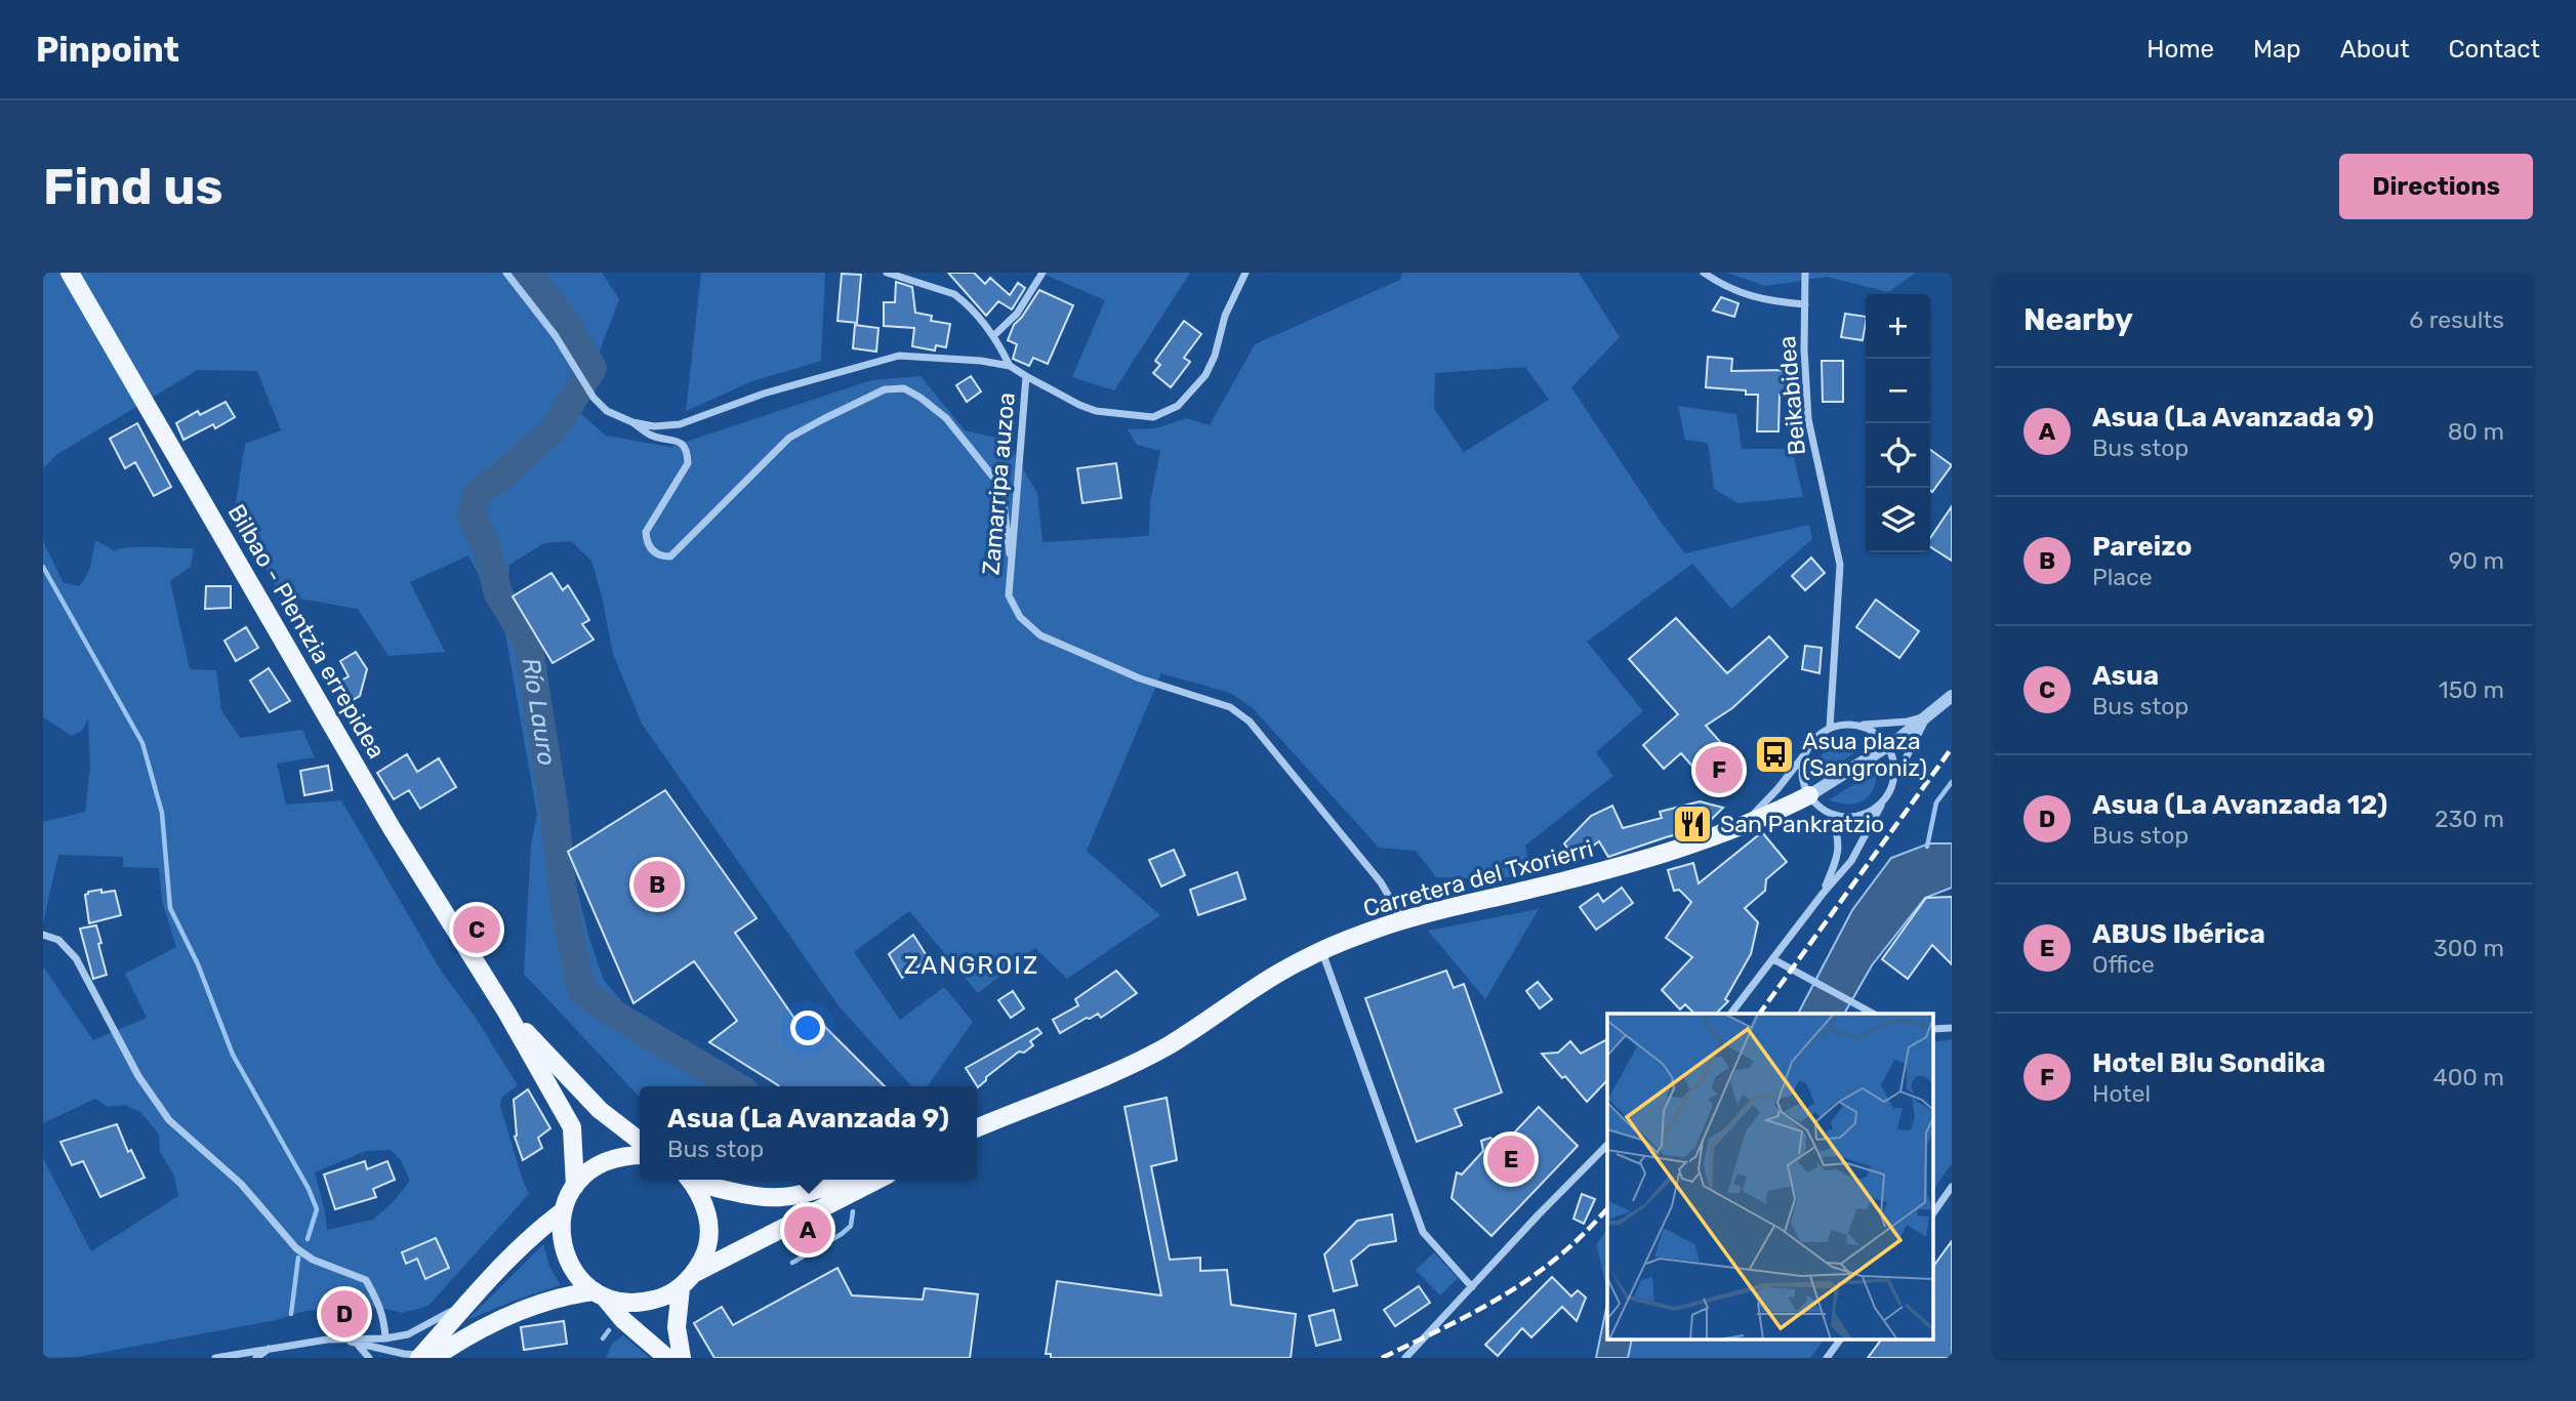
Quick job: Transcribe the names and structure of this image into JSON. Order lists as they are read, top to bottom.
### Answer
{
  "streets": {
    "main road": ["Bilbao - Plentzia errepidea", "Carretera del Txorierri"],
    "street": ["Beikabidea", "Zamarripa auzoa"]
  },
  "crossings": [
    ["Zamarripa auzoa", "Carretera del Txorierri"]
  ],
  "districts": ["ZANGROIZ"],
  "water": ["Río Lauro"],
  "places": {
    "bus stop": ["Asua plaza (Sangroniz)"],
    "restaurant": ["San Pankratzio"]
  },
  "page": {
    "header": "Pinpoint",
    "nav": [
      "Home",
      "Map",
      "About",
      "Contact"
    ],
    "buttons": "Directions",
    "title": "Find us",
    "heading": ["Nearby", "6 results"],
    "map_buttons": ["+", "−"],
    "list": [
      {
        "mark": "A",
        "name": "Asua (La Avanzada 9)",
        "note": "Bus stop",
        "value": "80 m"
      },
      {
        "mark": "B",
        "name": "Pareizo",
        "note": "Place",
        "value": "90 m"
      },
      {
        "mark": "C",
        "name": "Asua",
        "note": "Bus stop",
        "value": "150 m"
      },
      {
        "mark": "D",
        "name": "Asua (La Avanzada 12)",
        "note": "Bus stop",
        "value": "230 m"
      },
      {
        "mark": "E",
        "name": "ABUS Ibérica",
        "note": "Office",
        "value": "300 m"
      },
      {
        "mark": "F",
        "name": "Hotel Blu Sondika",
        "note": "Hotel",
        "value": "400 m"
      }
    ],
    "pins": [
      "F",
      "B",
      "C",
      "E",
      "A",
      "D"
    ],
    "popup": ["Asua (La Avanzada 9)", "Bus stop"]
  }
}
